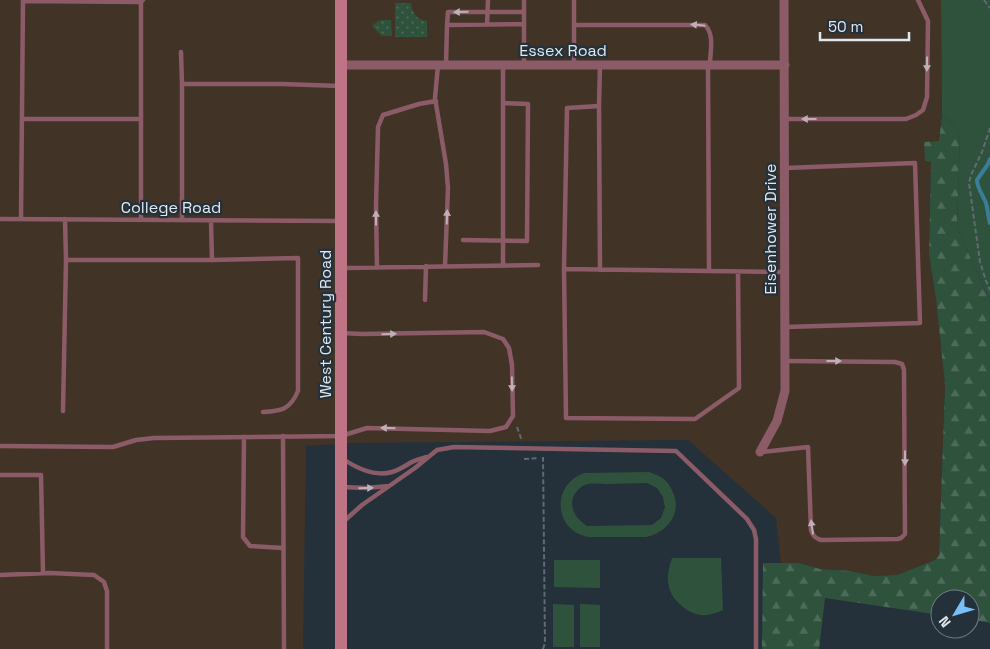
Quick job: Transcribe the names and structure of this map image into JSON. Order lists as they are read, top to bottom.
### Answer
{
  "streets": {
    "main road": ["West Century Road"],
    "street": ["Essex Road", "Eisenhower Drive"],
    "lane": ["College Road"]
  },
  "crossings": [
    ["Essex Road", "Eisenhower Drive"],
    ["Essex Road", "West Century Road"],
    ["College Road", "West Century Road"]
  ],
  "scale_bar": "50 m",
  "north": "bottom left"
}
